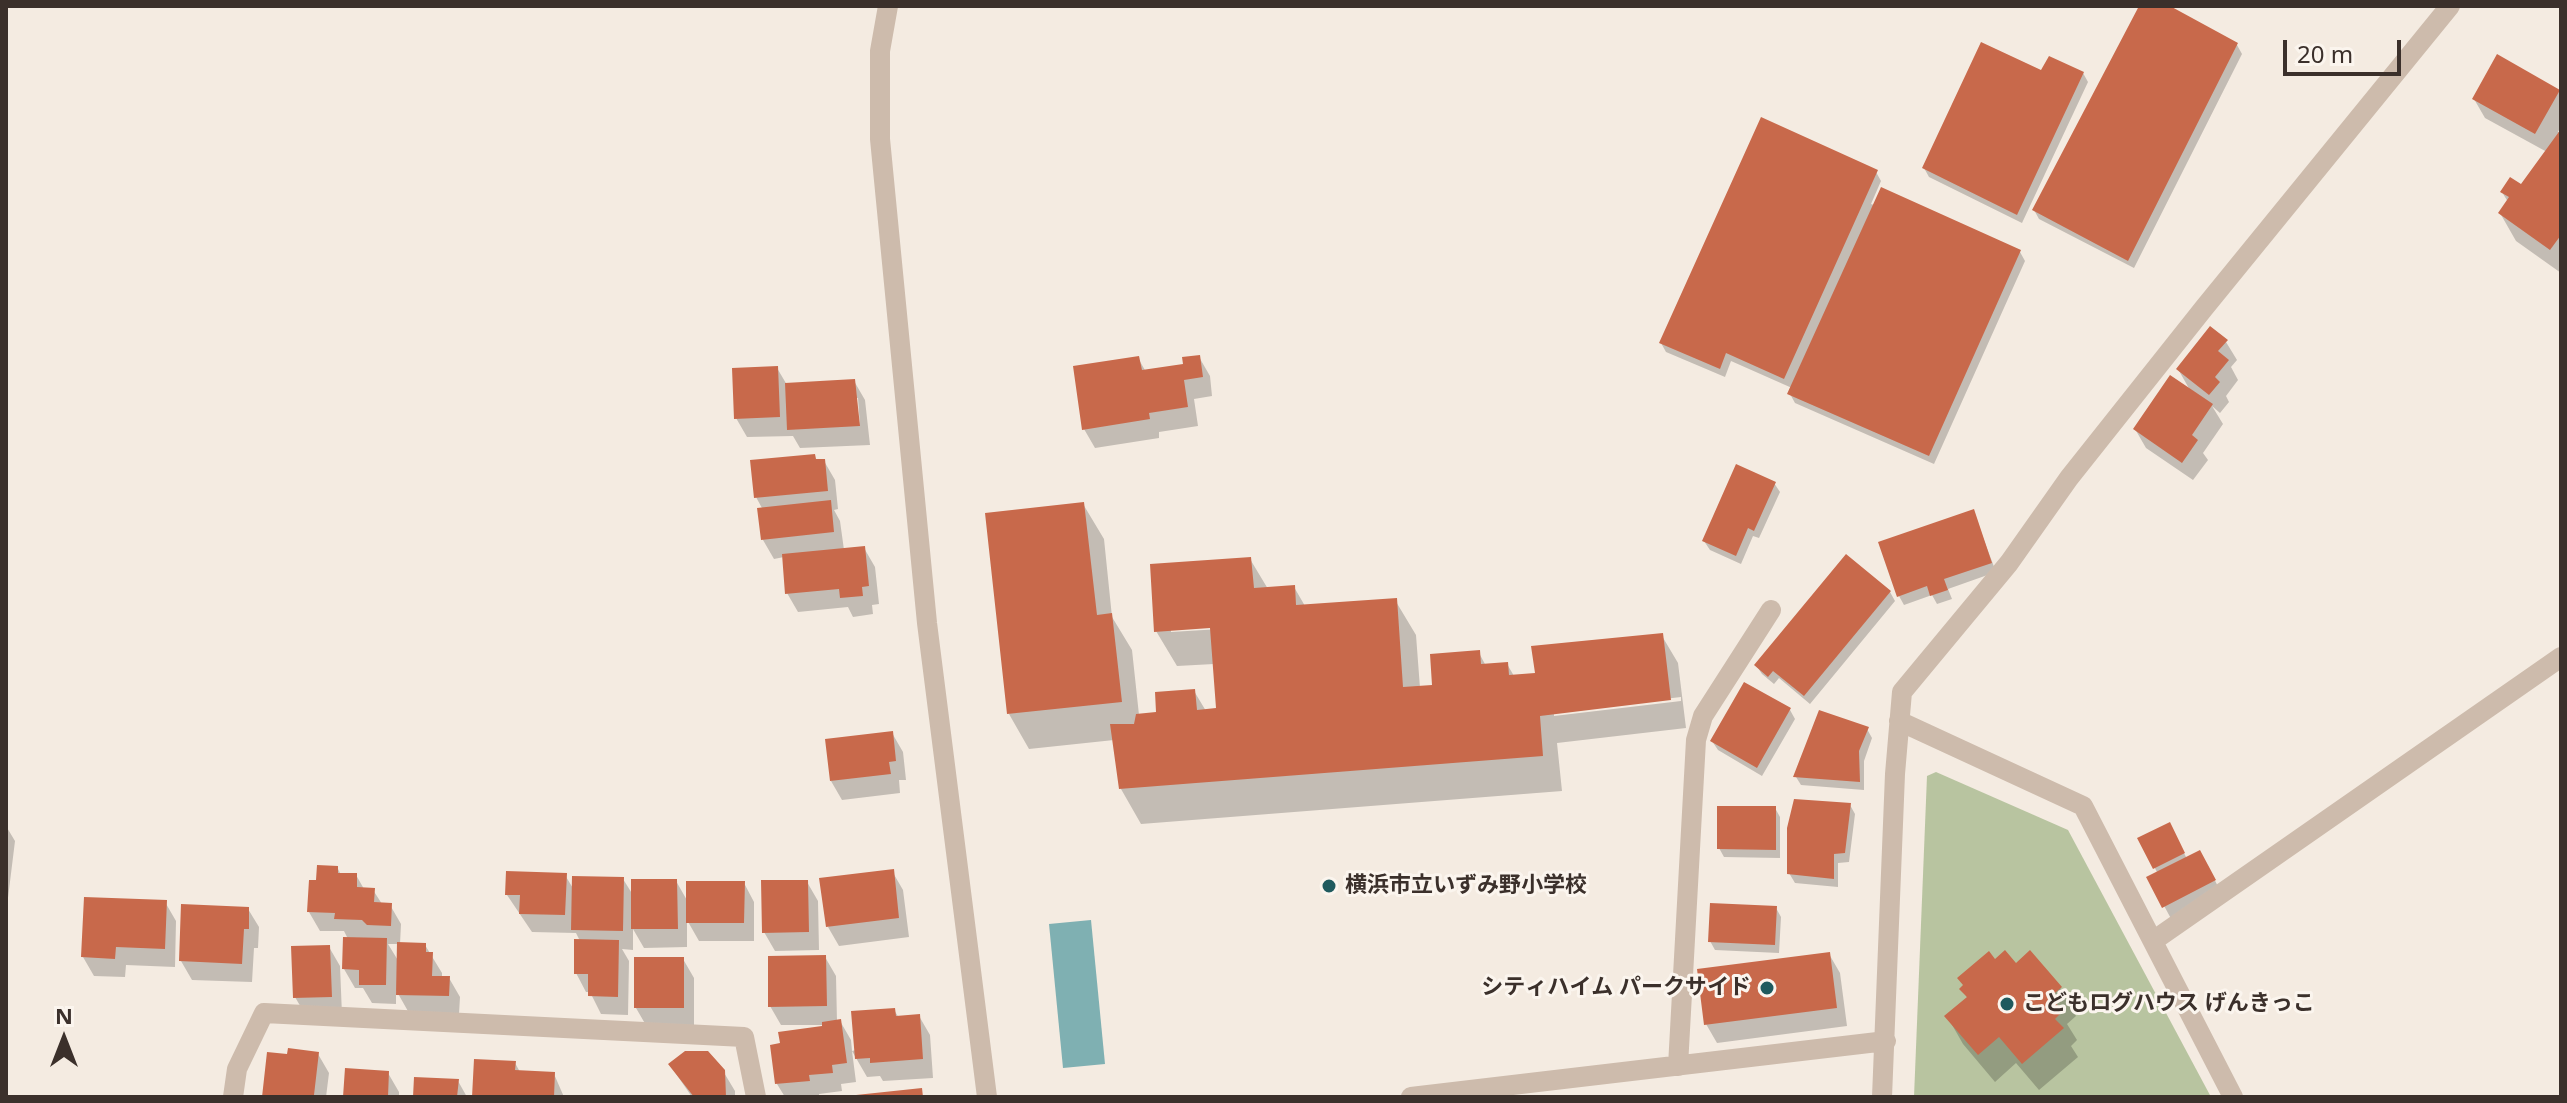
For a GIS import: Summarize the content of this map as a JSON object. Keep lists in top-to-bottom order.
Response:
{
  "places": ["横浜市立いずみ野小学校", "シティハイム パークサイド", "こどもログハウス げんきっこ"],
  "scale_bar": "20 m",
  "north": "top"
}
